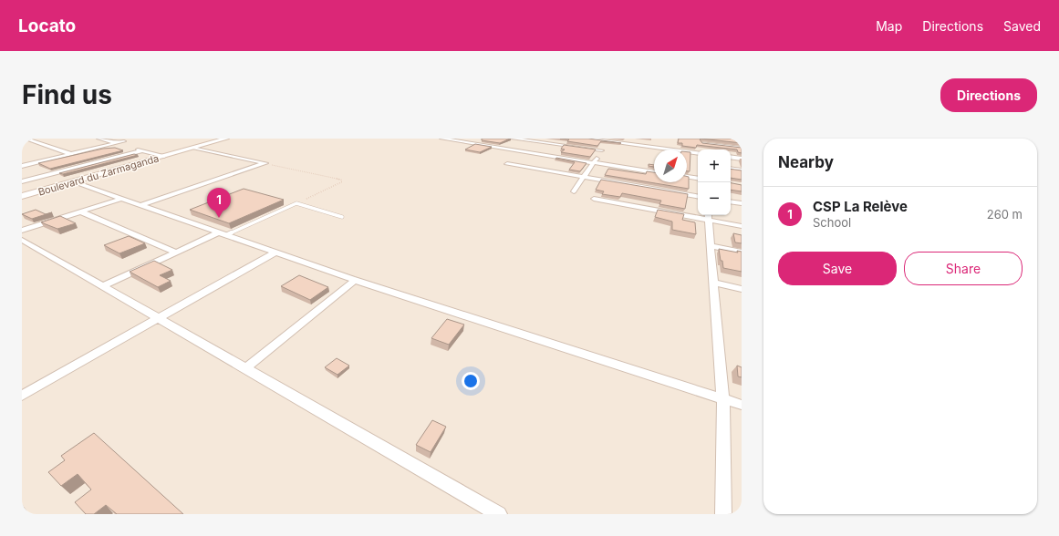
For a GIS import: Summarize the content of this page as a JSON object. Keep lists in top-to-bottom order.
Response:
{
  "streets": {
    "main road": ["Boulevard du Zarmaganda"]
  },
  "north": "top right",
  "page": {
    "header": "Locato",
    "nav": ["Map", "Directions", "Saved"],
    "buttons": [
      "Directions",
      ["Save", "Share"]
    ],
    "title": "Find us",
    "heading": "Nearby",
    "map_buttons": ["+", "−"],
    "list": [
      {
        "mark": "1",
        "name": "CSP La Relève",
        "note": "School",
        "value": "260 m"
      }
    ],
    "pins": "1"
  }
}
